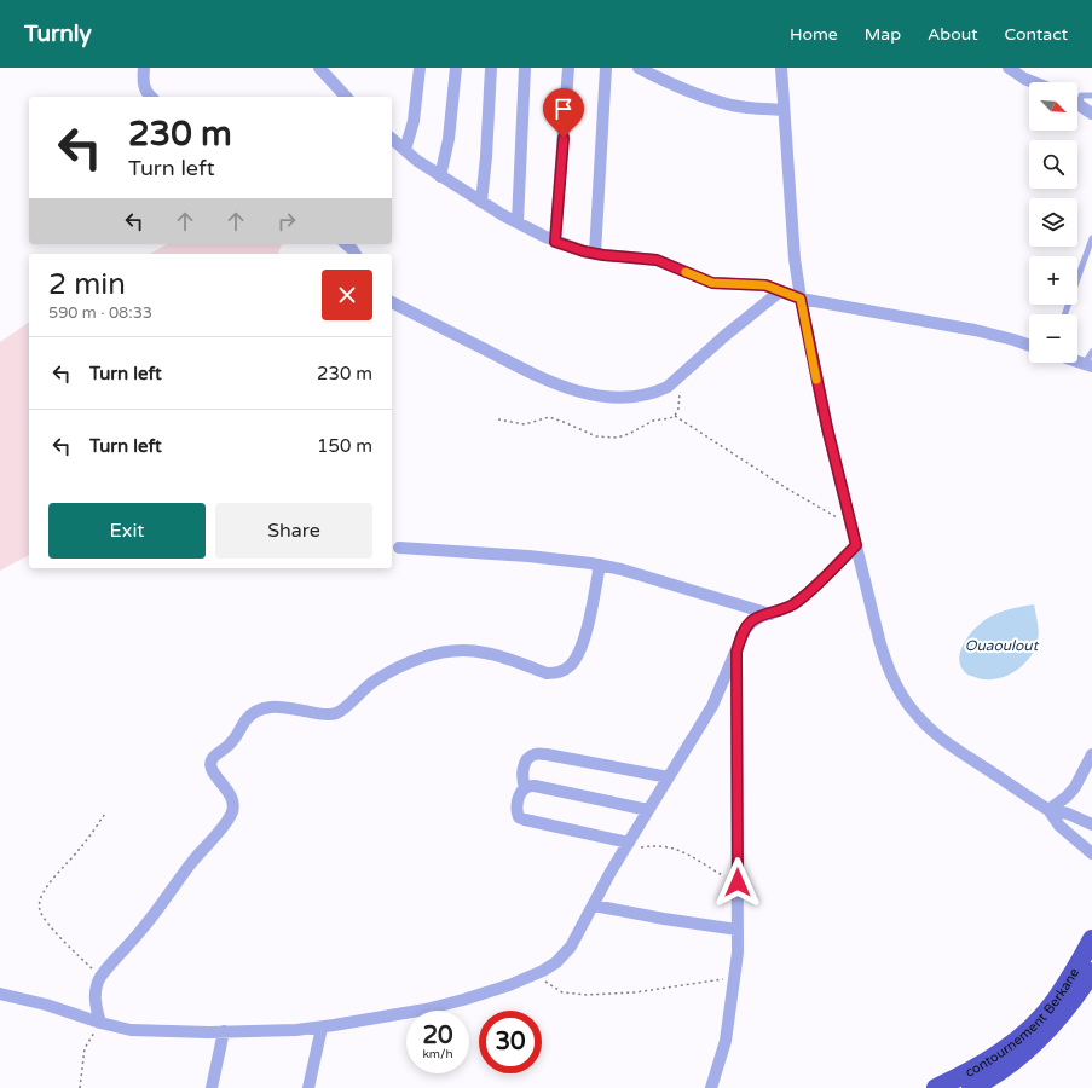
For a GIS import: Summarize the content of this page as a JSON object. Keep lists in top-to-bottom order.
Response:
{
  "streets": {
    "highway": ["contournement Berkane"]
  },
  "water": ["Ouaoulout"],
  "north": "bottom right",
  "page": {
    "header": "Turnly",
    "nav": [
      "Home",
      "Map",
      "About",
      "Contact"
    ],
    "map_buttons": ["+", "−"],
    "turn": ["230 m", "Turn left"],
    "heading": ["2 min", "590 m · 08:33"],
    "list": [
      {
        "name": "Turn left",
        "value": "230 m"
      },
      {
        "name": "Turn left",
        "value": "150 m"
      }
    ],
    "buttons": ["Exit", "Share"],
    "speed": "20 km/h",
    "limit": "30"
  }
}
